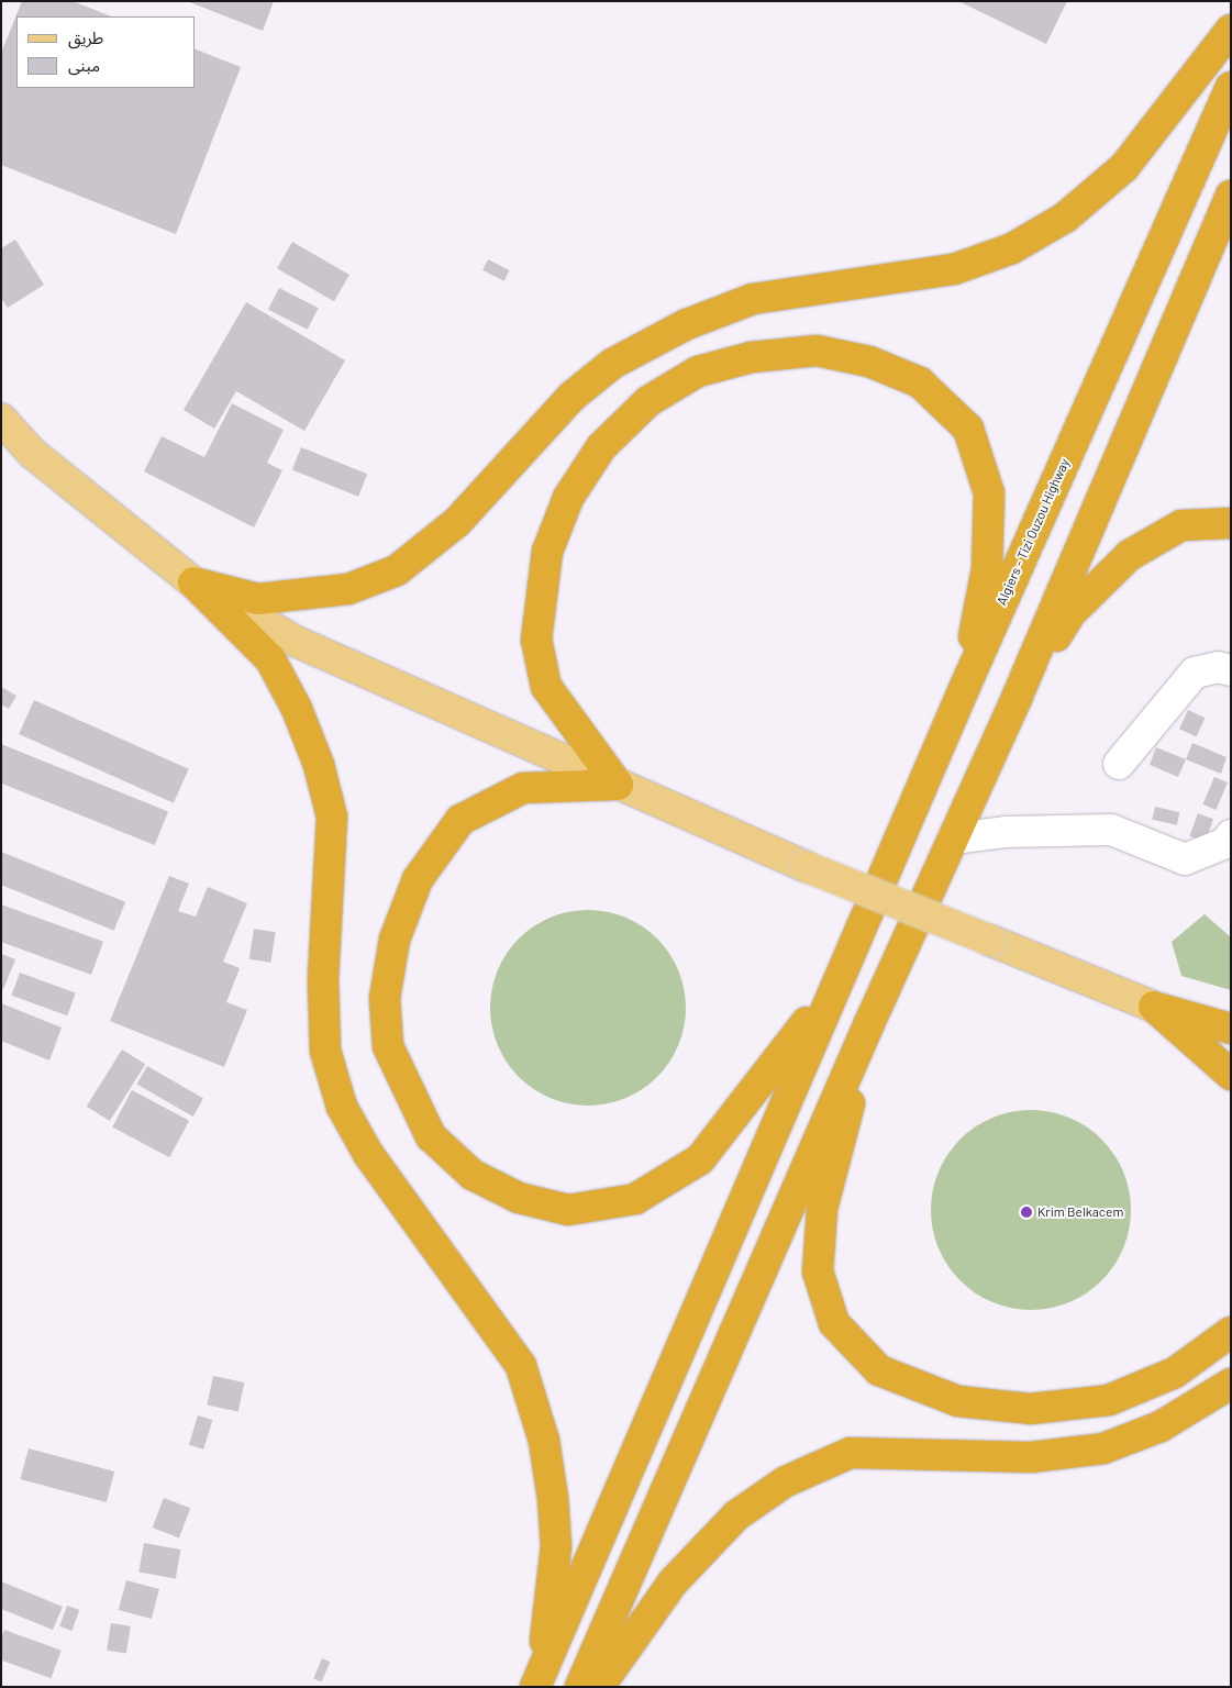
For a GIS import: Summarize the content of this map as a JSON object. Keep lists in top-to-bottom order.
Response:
{
  "streets": {
    "highway": ["Algiers - Tizi Ouzou Highway"]
  },
  "places": ["Krim Belkacem"],
  "legend": ["طريق", "مبنى"]
}
